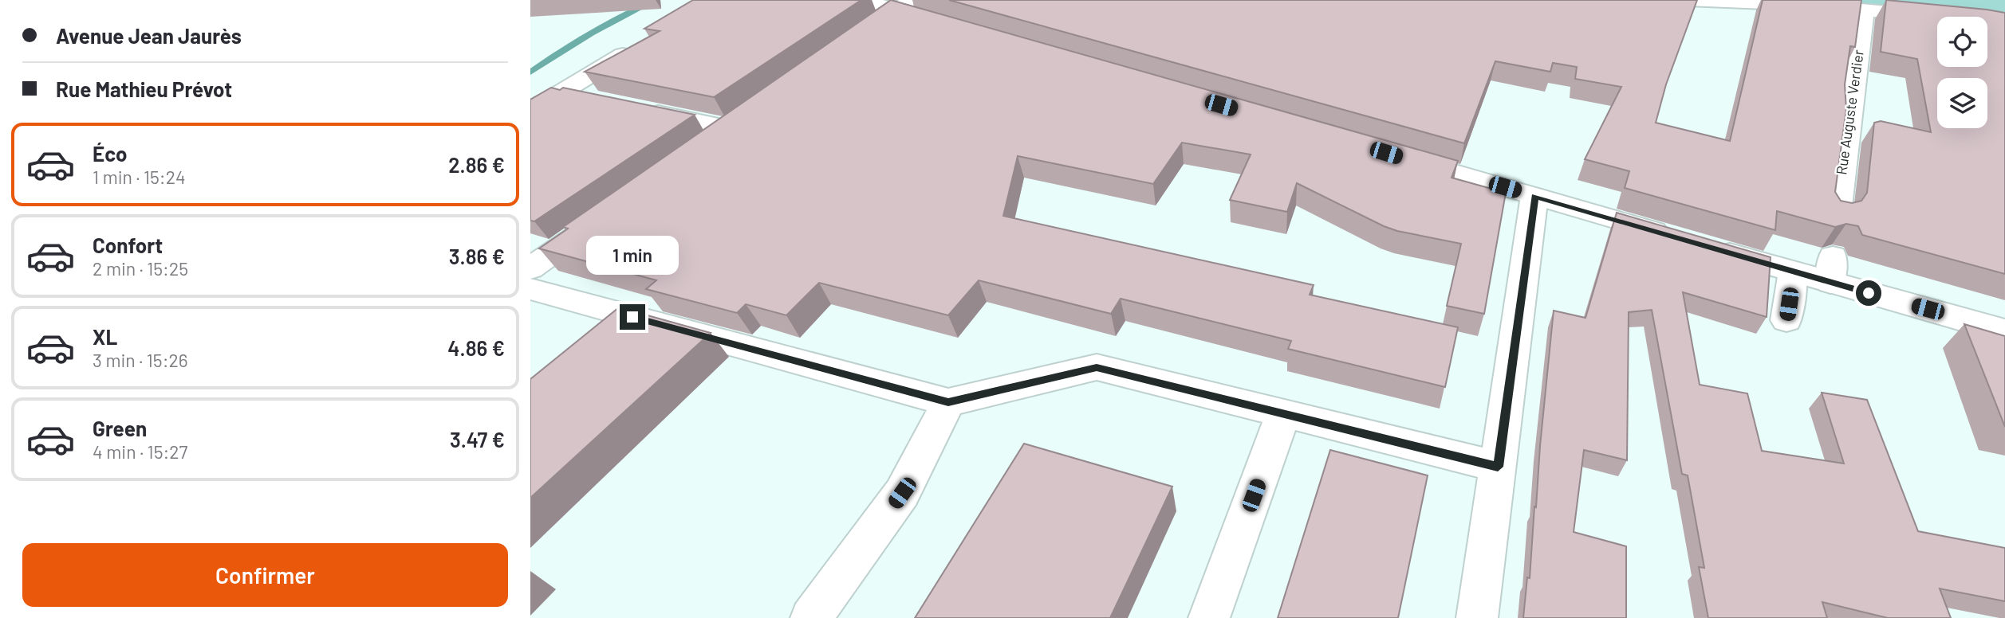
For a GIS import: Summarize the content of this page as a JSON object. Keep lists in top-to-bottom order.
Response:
{
  "streets": {
    "street": ["Rue Auguste Verdier"]
  },
  "page": {
    "banner": ["Avenue Jean Jaurès", "Rue Mathieu Prévot"],
    "list": [
      {
        "name": "Éco",
        "note": "1 min · 15:24",
        "value": "2.86 €"
      },
      {
        "name": "Confort",
        "note": "2 min · 15:25",
        "value": "3.86 €"
      },
      {
        "name": "XL",
        "note": "3 min · 15:26",
        "value": "4.86 €"
      },
      {
        "name": "Green",
        "note": "4 min · 15:27",
        "value": "3.47 €"
      }
    ],
    "bubble": "1 min",
    "buttons": "Confirmer"
  }
}
